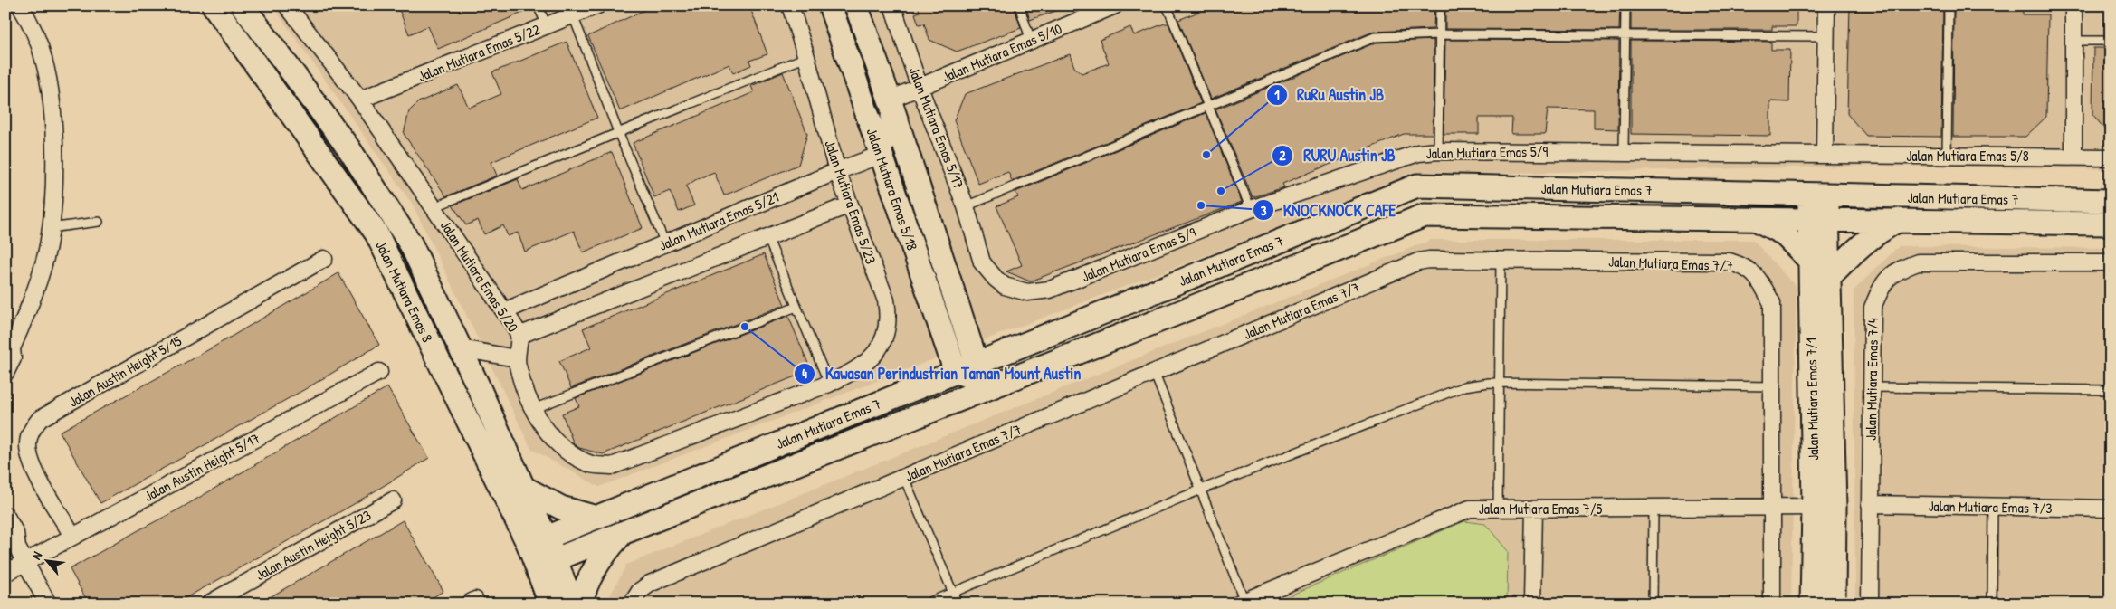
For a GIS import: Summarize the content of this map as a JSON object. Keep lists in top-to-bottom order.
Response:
{
  "streets": {
    "street": [
      "Jalan Mutiara Emas 5/22",
      "Jalan Mutiara Emas 5/10",
      "Jalan Mutiara Emas 5/17",
      "Jalan Mutiara Emas 5/9",
      "Jalan Mutiara Emas 5/8",
      "Jalan Mutiara Emas 5/18",
      "Jalan Mutiara Emas 7",
      "Jalan Mutiara Emas 5/23",
      "Jalan Mutiara Emas 5/21",
      "Jalan Mutiara Emas 7/7",
      "Jalan Mutiara Emas 5/20",
      "Jalan Mutiara Emas 8",
      "Jalan Austin Height 5/15",
      "Jalan Mutiara Emas 7/4",
      "Jalan Mutiara Emas 7/1",
      "Jalan Austin Height 5/17",
      "Jalan Mutiara Emas 7/3",
      "Jalan Mutiara Emas 7/5",
      "Jalan Austin Height 5/23"
    ]
  },
  "crossings": [
    ["Jalan Mutiara Emas 5/22", "Jalan Mutiara Emas 5/20"],
    ["Jalan Mutiara Emas 5/10", "Jalan Mutiara Emas 5/17"],
    ["Jalan Mutiara Emas 5/10", "Jalan Mutiara Emas 5/18"],
    ["Jalan Mutiara Emas 5/17", "Jalan Mutiara Emas 5/9"],
    ["Jalan Mutiara Emas 5/9", "Jalan Mutiara Emas 5/8"],
    ["Jalan Mutiara Emas 5/18", "Jalan Mutiara Emas 7"],
    ["Jalan Mutiara Emas 5/18", "Jalan Mutiara Emas 5/21"],
    ["Jalan Mutiara Emas 7", "Jalan Mutiara Emas 8"],
    ["Jalan Mutiara Emas 7", "Jalan Mutiara Emas 7/1"],
    ["Jalan Mutiara Emas 5/23", "Jalan Mutiara Emas 5/21"],
    ["Jalan Mutiara Emas 5/23", "Jalan Mutiara Emas 5/20"],
    ["Jalan Mutiara Emas 5/21", "Jalan Mutiara Emas 5/20"],
    ["Jalan Mutiara Emas 7/7", "Jalan Mutiara Emas 7/5"],
    ["Jalan Austin Height 5/15", "Jalan Austin Height 5/17"],
    ["Jalan Mutiara Emas 7/4", "Jalan Mutiara Emas 7/3"],
    ["Jalan Mutiara Emas 7/1", "Jalan Mutiara Emas 7/5"]
  ],
  "places": [
    "RuRu Austin JB",
    "RURU Austin JB",
    "KNOCKNOCK CAFE",
    "Kawasan Perindustrian Taman Mount Austin"
  ],
  "north": "top left"
}
